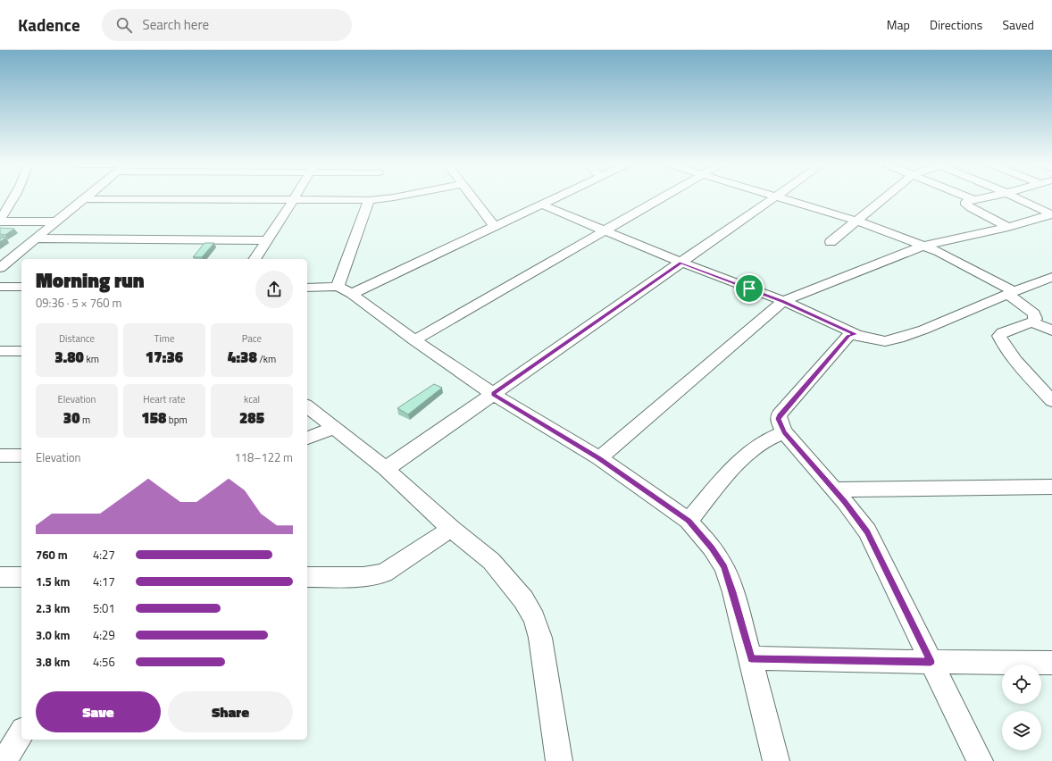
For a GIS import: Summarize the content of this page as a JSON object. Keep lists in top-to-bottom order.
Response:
{
  "page": {
    "header": "Kadence",
    "search": "Search here",
    "nav": ["Map", "Directions", "Saved"],
    "heading": ["Morning run", "09:36 · 5 × 760 m"],
    "stats": [
      ["Distance", "3.80 km"],
      ["Time", "17:36"],
      ["Pace", "4:38 /km"],
      ["Elevation", "30 m"],
      ["Heart rate", "158 bpm"],
      ["kcal", "285"]
    ],
    "chart": ["Elevation", "118–122 m"],
    "list": [
      {
        "name": "760 m",
        "note": "4:27"
      },
      {
        "name": "1.5 km",
        "note": "4:17"
      },
      {
        "name": "2.3 km",
        "note": "5:01"
      },
      {
        "name": "3.0 km",
        "note": "4:29"
      },
      {
        "name": "3.8 km",
        "note": "4:56"
      }
    ],
    "buttons": ["Save", "Share"]
  }
}
